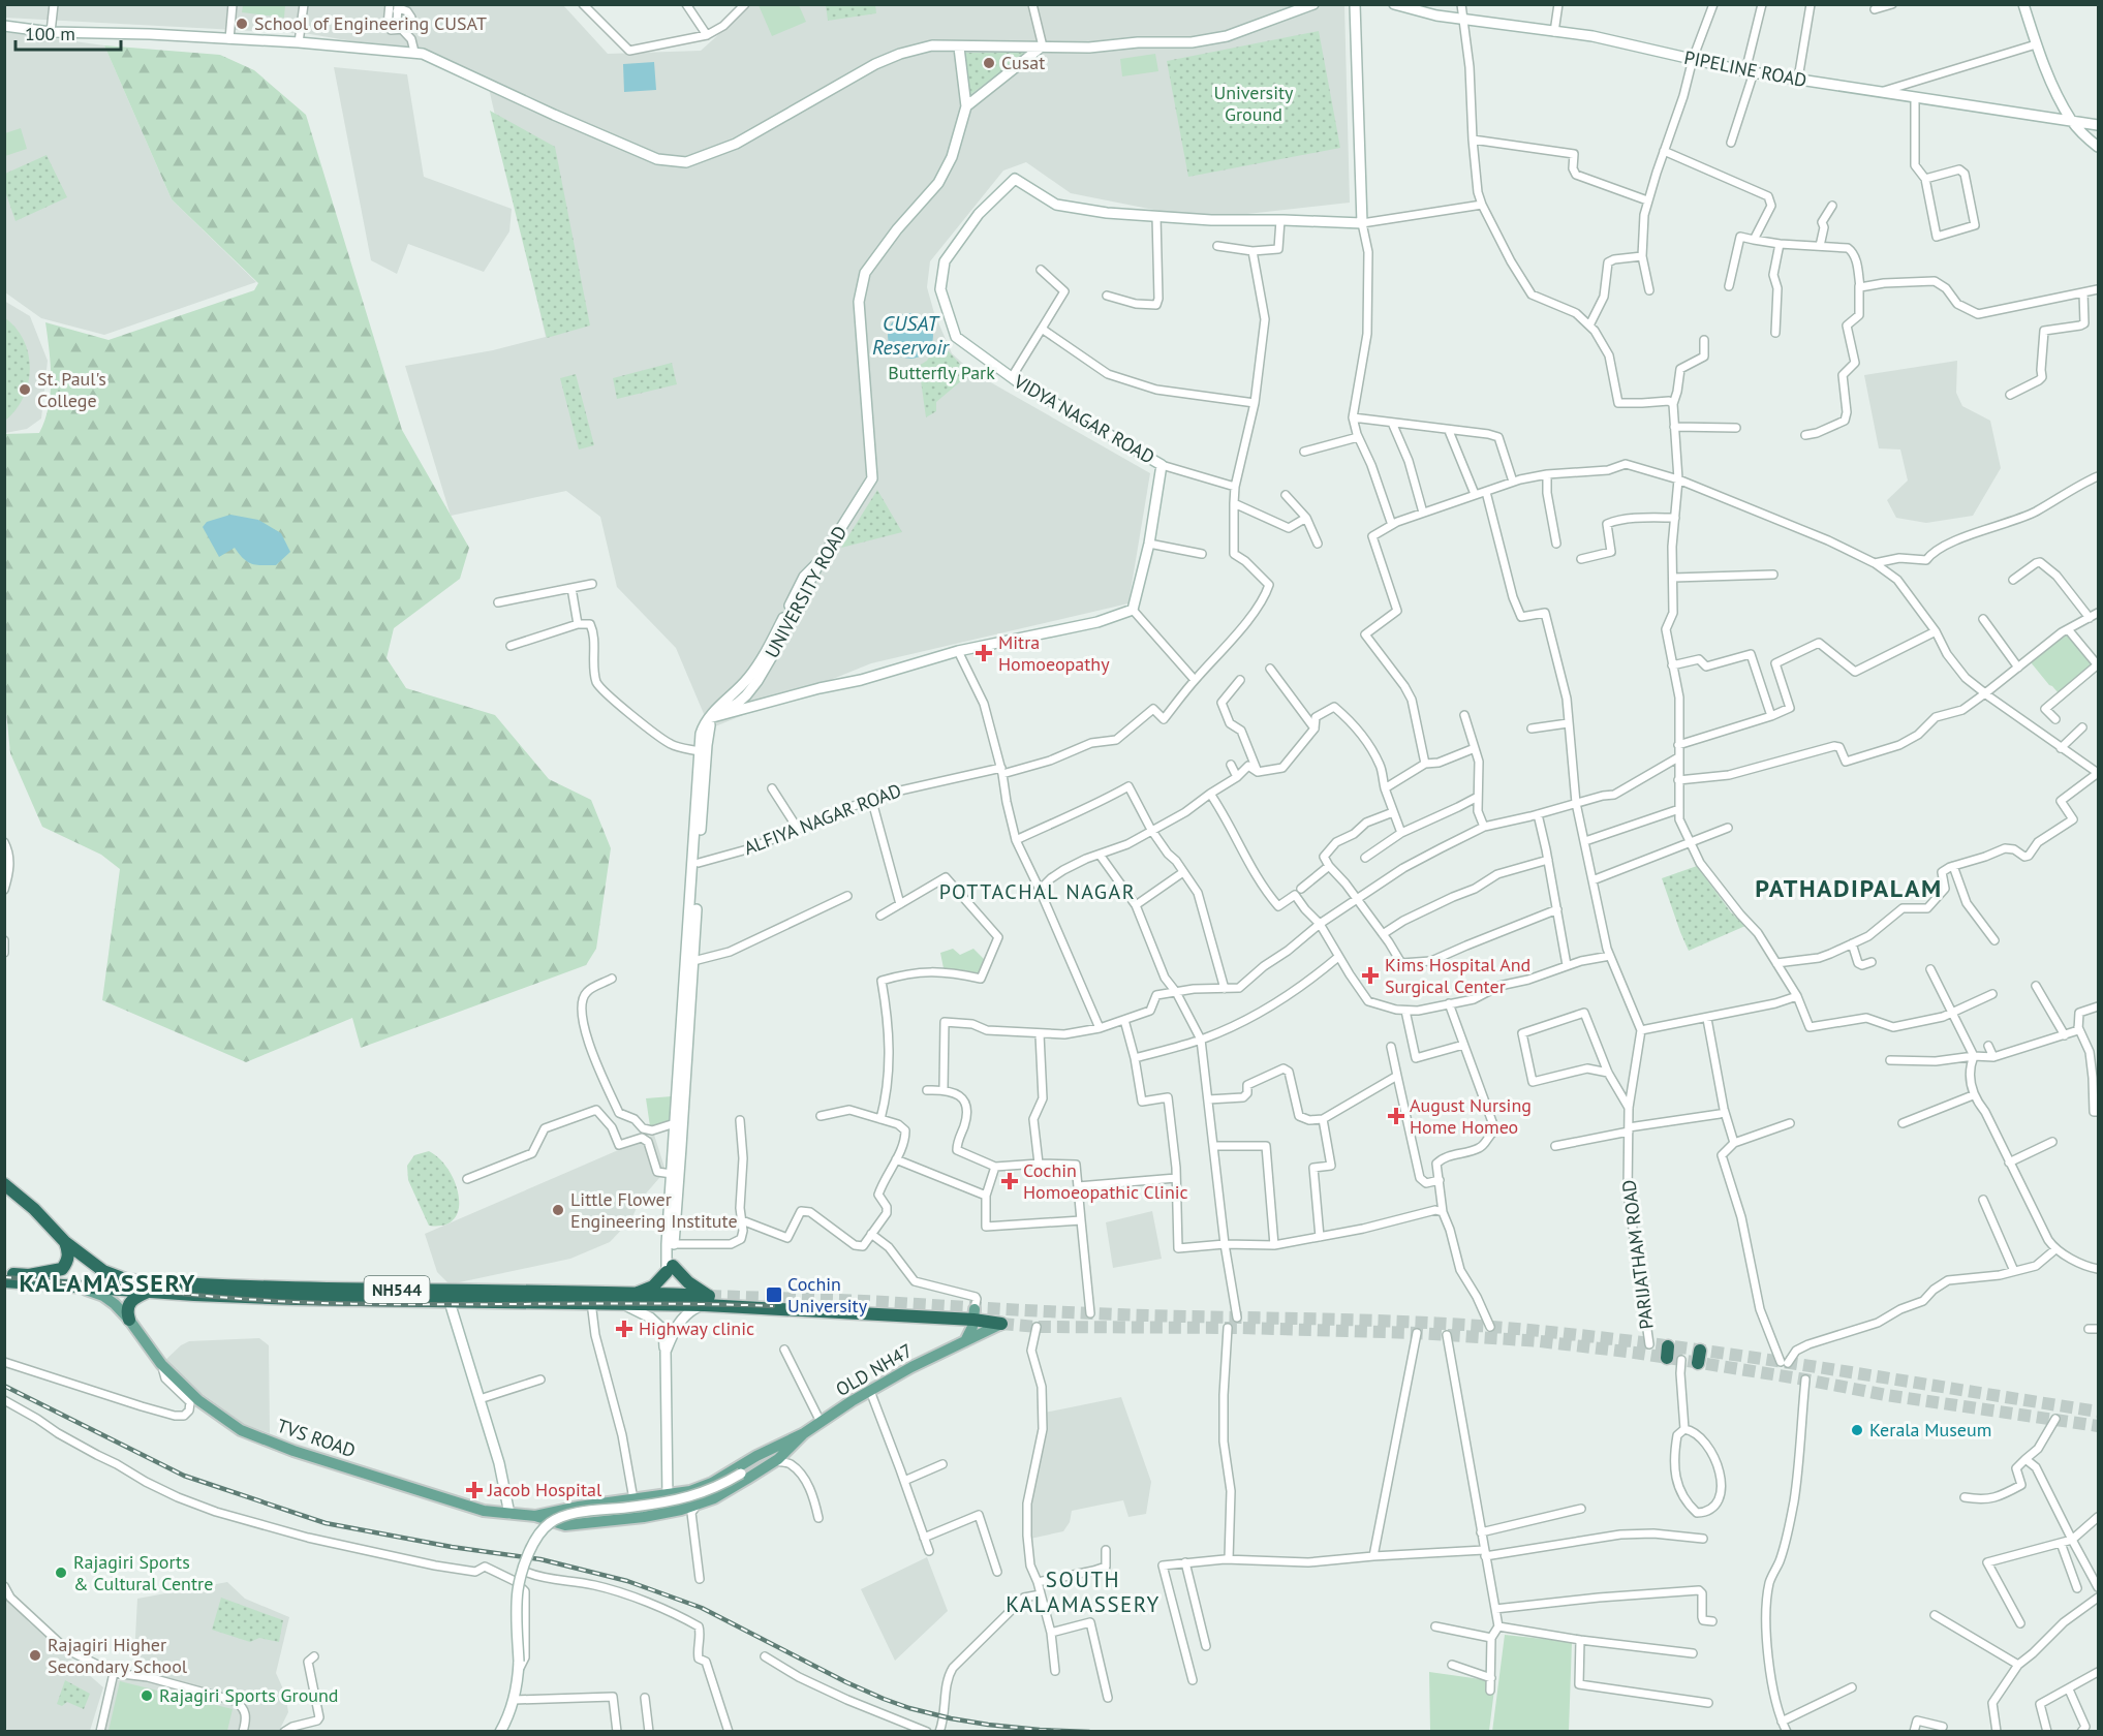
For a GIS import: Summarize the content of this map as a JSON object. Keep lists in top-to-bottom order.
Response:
{
  "streets": {
    "highway": ["NH544"],
    "main road": [
      "PIPELINE ROAD",
      "VIDYA NAGAR ROAD",
      "UNIVERSITY ROAD",
      "OLD NH47",
      "TVS ROAD"
    ],
    "street": ["ALFIYA NAGAR ROAD", "PARIJATHAM ROAD"]
  },
  "crossings": [
    ["OLD NH47", "TVS ROAD"]
  ],
  "districts": [
    "PATHADIPALAM",
    "POTTACHAL NAGAR",
    "KALAMASSERY",
    "SOUTH KALAMASSERY"
  ],
  "water": ["CUSAT Reservoir"],
  "parks": ["University Ground", "Butterfly Park"],
  "places": {
    "other": [
      "School of Engineering CUSAT",
      "Cusat",
      "St. Paul's College",
      "Little Flower Engineering Institute",
      "Kerala Museum",
      "Rajagiri Sports & Cultural Centre",
      "Rajagiri Higher Secondary School",
      "Rajagiri Sports Ground"
    ],
    "health": [
      "Mitra Homoeopathy",
      "Kims Hospital And Surgical Center",
      "August Nursing Home Homeo",
      "Cochin Homoeopathic Clinic",
      "Highway clinic",
      "Jacob Hospital"
    ],
    "transit": ["Cochin University"]
  },
  "scale_bar": "100 m"
}
